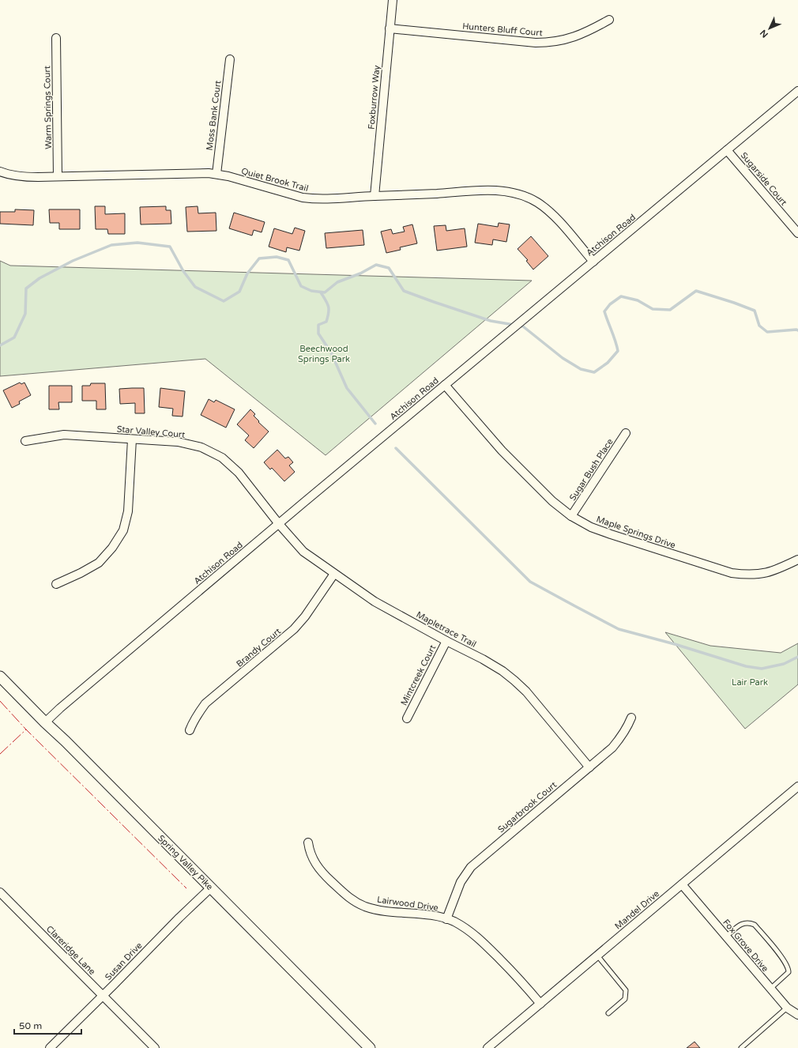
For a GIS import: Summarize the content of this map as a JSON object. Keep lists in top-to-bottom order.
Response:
{
  "streets": {
    "street": [
      "Hunters Bluff Court",
      "Foxburrow Way",
      "Warm Springs Court",
      "Moss Bank Court",
      "Sugarside Court",
      "Quiet Brook Trail",
      "Atchison Road",
      "Star Valley Court",
      "Sugar Bush Place",
      "Maple Springs Drive",
      "Mapletrace Trail",
      "Brandy Court",
      "Mintcreek Court",
      "Sugarbrook Court",
      "Spring Valley Pike",
      "Lairwood Drive",
      "Mandel Drive",
      "Fox Grove Drive",
      "Clareridge Lane",
      "Susan Drive"
    ]
  },
  "crossings": [
    ["Hunters Bluff Court", "Foxburrow Way"],
    ["Foxburrow Way", "Quiet Brook Trail"],
    ["Warm Springs Court", "Quiet Brook Trail"],
    ["Moss Bank Court", "Quiet Brook Trail"],
    ["Sugarside Court", "Atchison Road"],
    ["Quiet Brook Trail", "Atchison Road"],
    ["Atchison Road", "Star Valley Court"],
    ["Atchison Road", "Maple Springs Drive"],
    ["Atchison Road", "Mapletrace Trail"],
    ["Atchison Road", "Spring Valley Pike"],
    ["Star Valley Court", "Mapletrace Trail"],
    ["Sugar Bush Place", "Maple Springs Drive"],
    ["Mapletrace Trail", "Brandy Court"],
    ["Mapletrace Trail", "Mintcreek Court"],
    ["Mapletrace Trail", "Sugarbrook Court"],
    ["Sugarbrook Court", "Lairwood Drive"],
    ["Spring Valley Pike", "Susan Drive"],
    ["Lairwood Drive", "Mandel Drive"],
    ["Mandel Drive", "Fox Grove Drive"],
    ["Clareridge Lane", "Susan Drive"]
  ],
  "parks": ["Beechwood Springs Park", "Lair Park"],
  "scale_bar": "50 m",
  "north": "bottom left"
}
